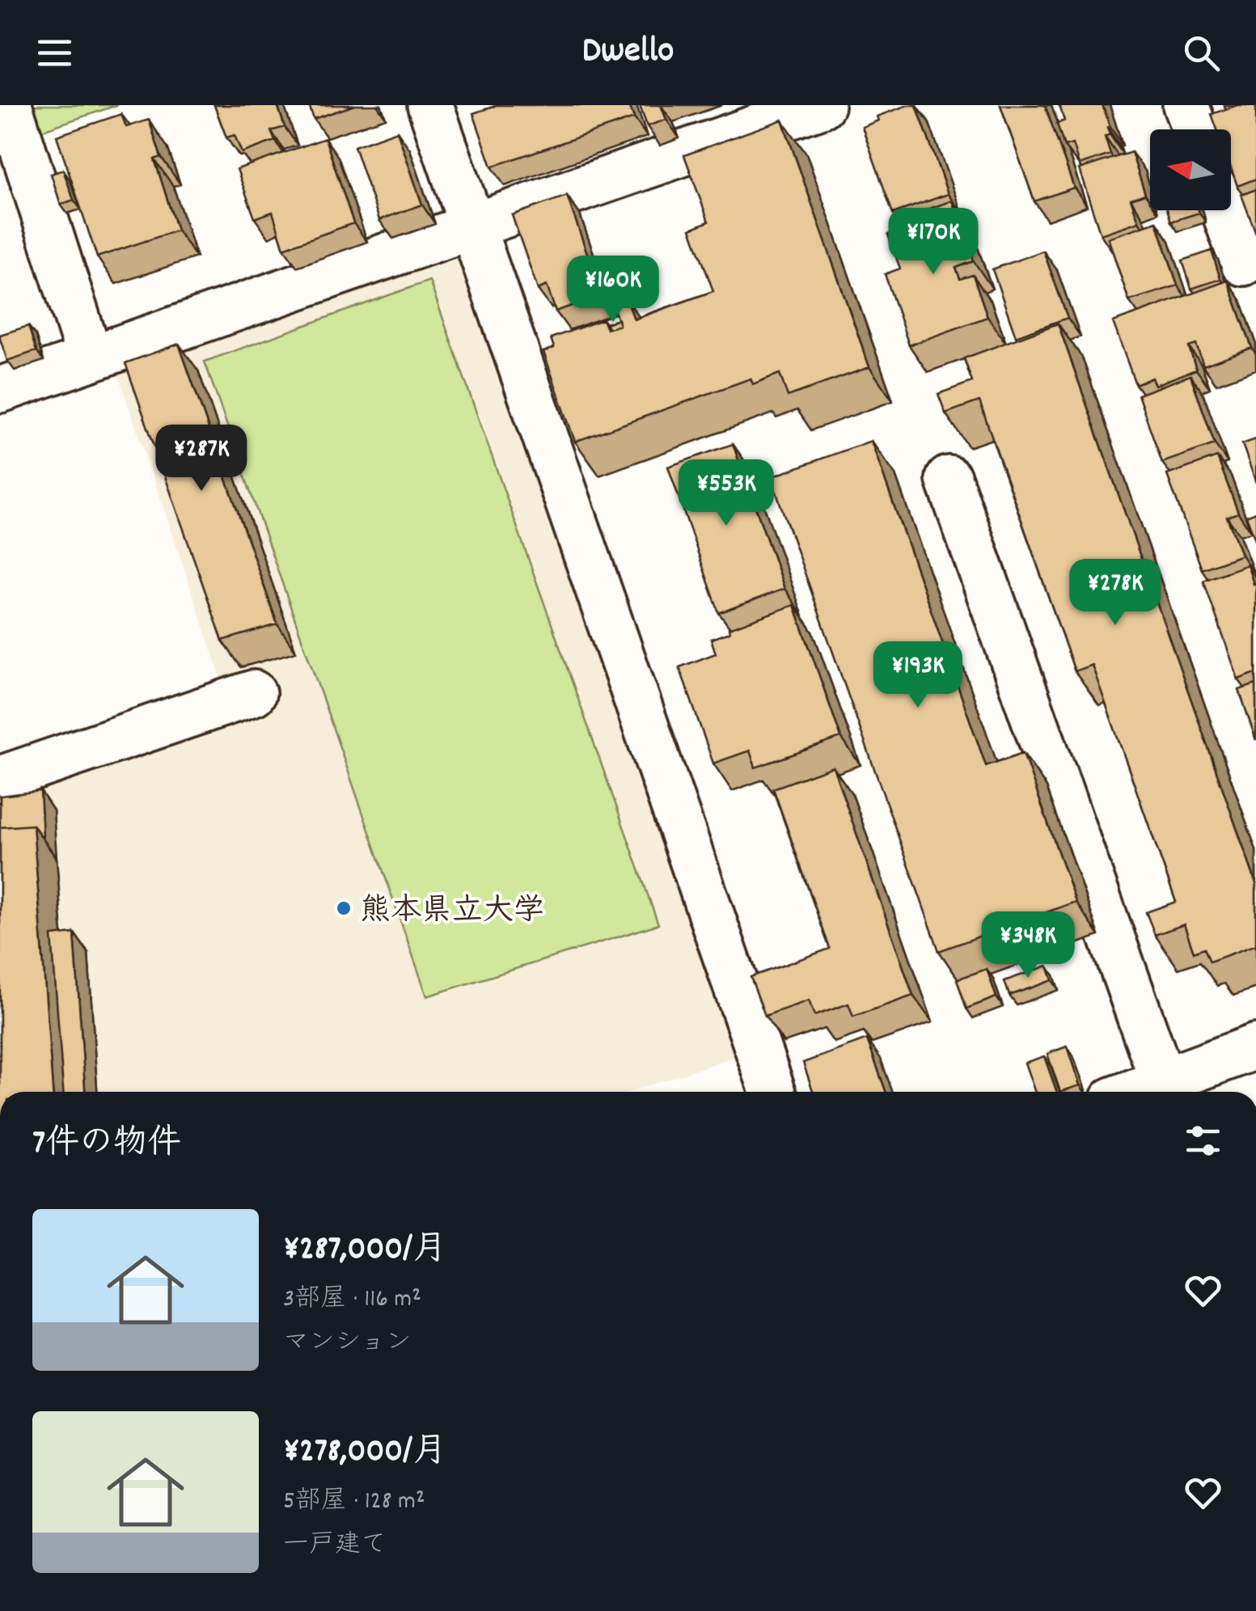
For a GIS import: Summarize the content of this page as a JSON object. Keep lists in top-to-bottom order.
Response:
{
  "places": ["熊本県立大学"],
  "north": "left",
  "page": {
    "header": "Dwello",
    "price": [
      "¥170K",
      "¥160K",
      "¥287K",
      "¥553K",
      "¥278K",
      "¥193K",
      "¥348K"
    ],
    "heading": "7件の物件",
    "list": [
      {
        "name": "¥287,000/月",
        "note": "3部屋 · 116 m² · マンション"
      },
      {
        "name": "¥278,000/月",
        "note": "5部屋 · 128 m² · 一戸建て"
      }
    ]
  }
}
